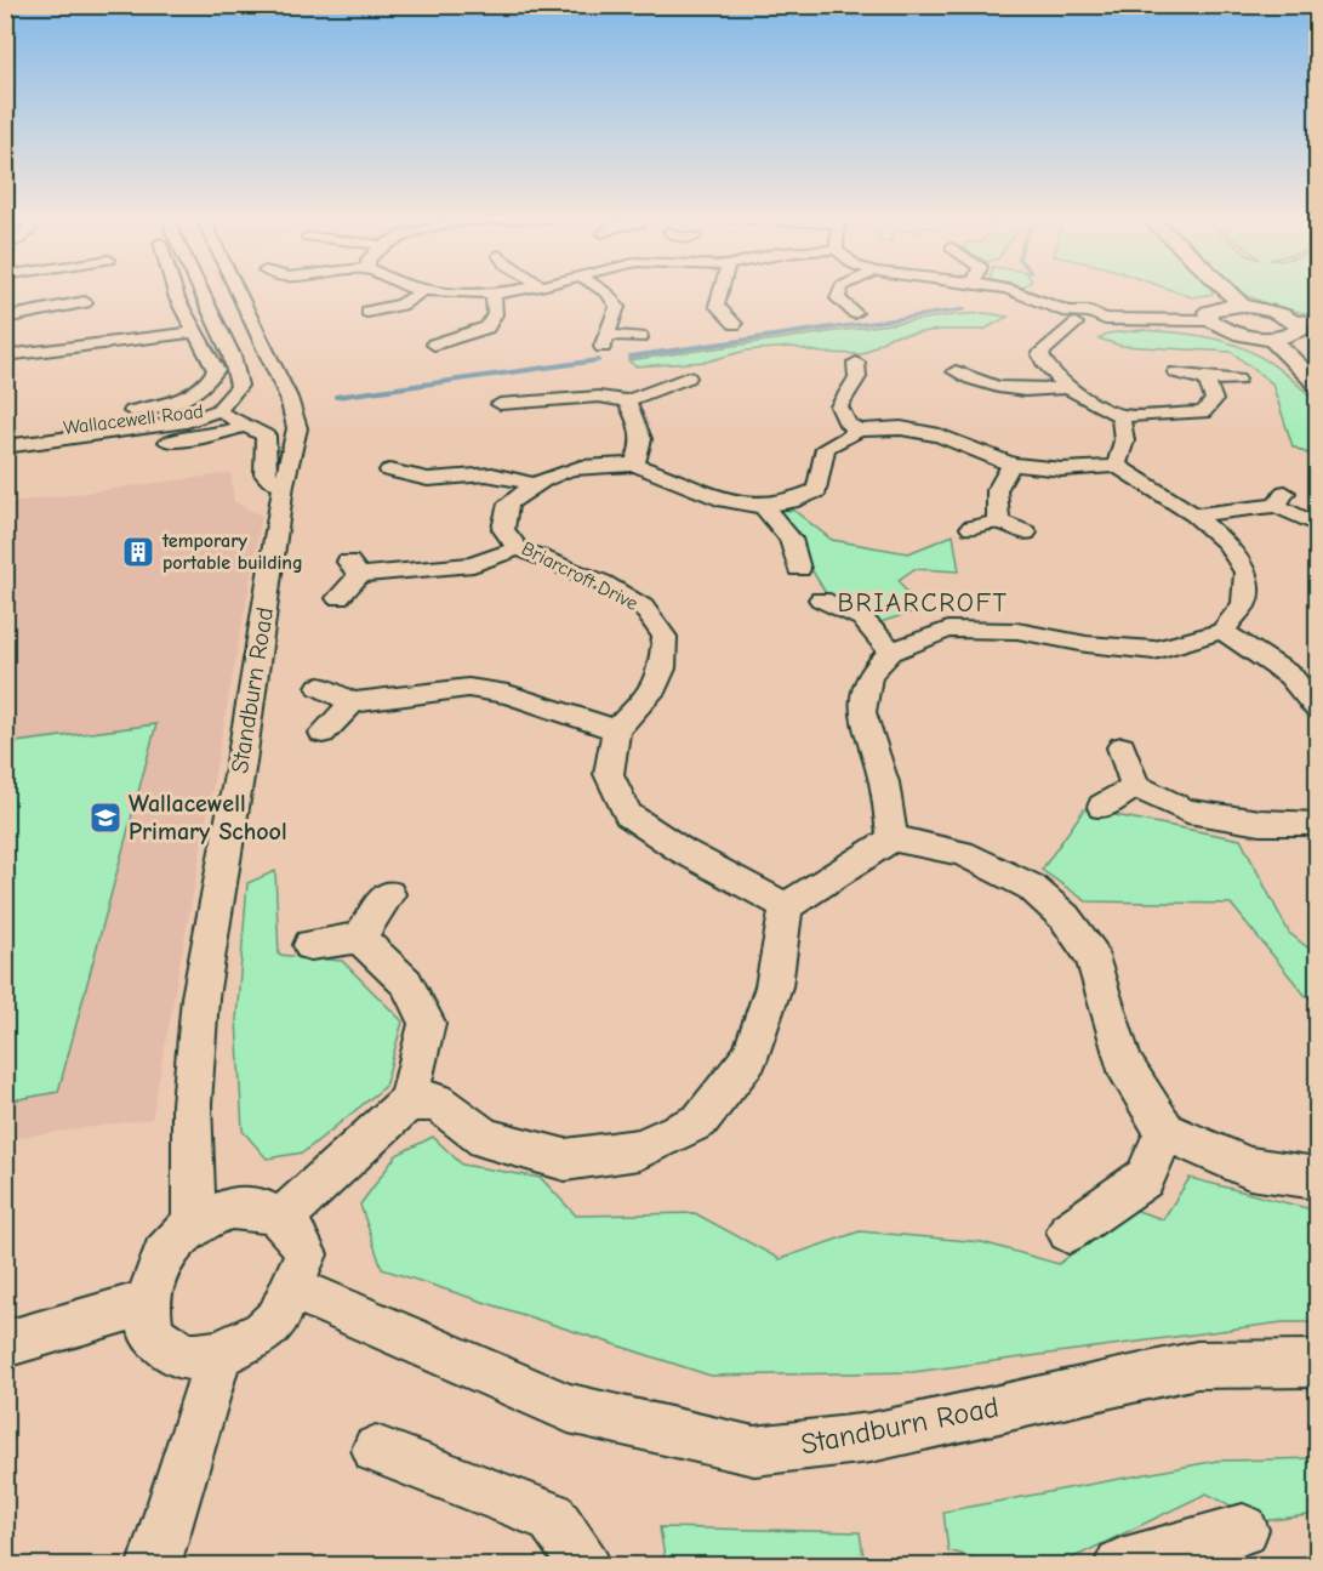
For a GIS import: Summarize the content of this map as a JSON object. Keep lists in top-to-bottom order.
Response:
{
  "streets": {
    "street": ["Wallacewell Road", "Briarcroft Drive", "Standburn Road"]
  },
  "districts": ["BRIARCROFT"],
  "places": {
    "building": ["temporary portable building"],
    "school or university": ["Wallacewell Primary School"]
  }
}
